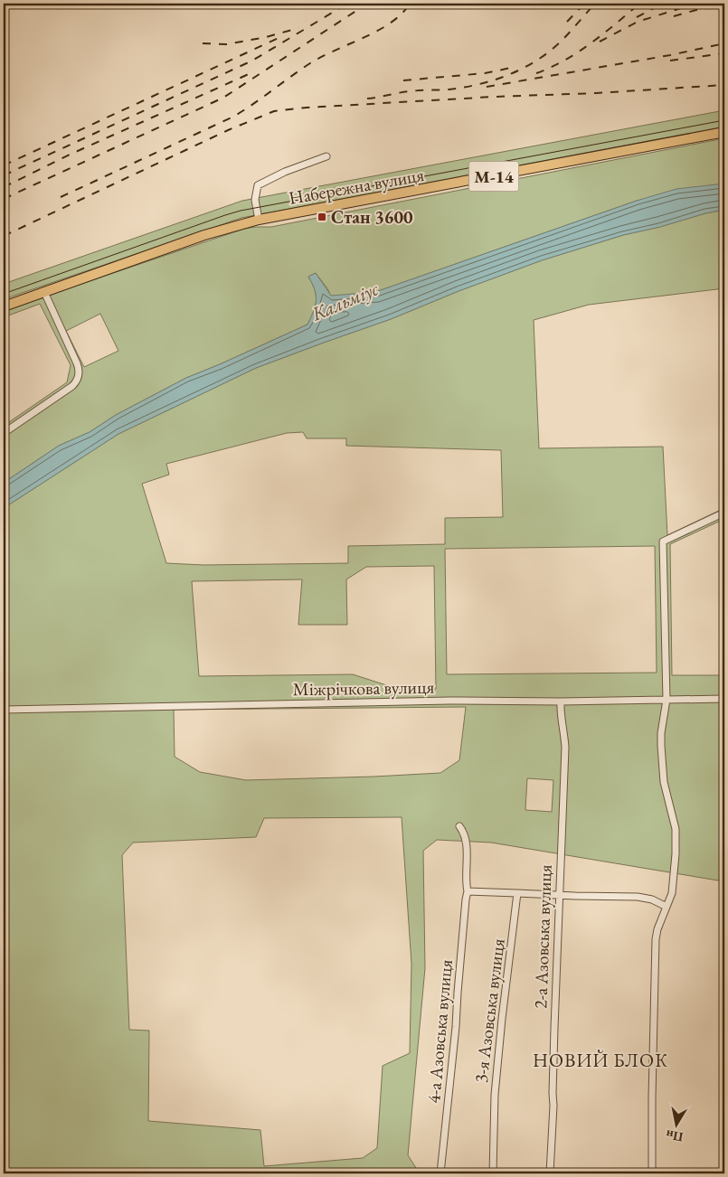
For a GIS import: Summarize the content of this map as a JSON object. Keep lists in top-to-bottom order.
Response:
{
  "streets": {
    "highway": ["М-14", "Набережна вулиця"],
    "street": [
      "Міжрічкова вулиця",
      "2-а Азовська вулиця",
      "3-я Азовська вулиця",
      "4-а Азовська вулиця"
    ]
  },
  "crossings": [
    ["Міжрічкова вулиця", "2-а Азовська вулиця"]
  ],
  "districts": ["НОВИЙ БЛОК"],
  "water": ["Кальміус"],
  "places": {
    "transit": ["Стан 3600"]
  },
  "north": "bottom"
}
